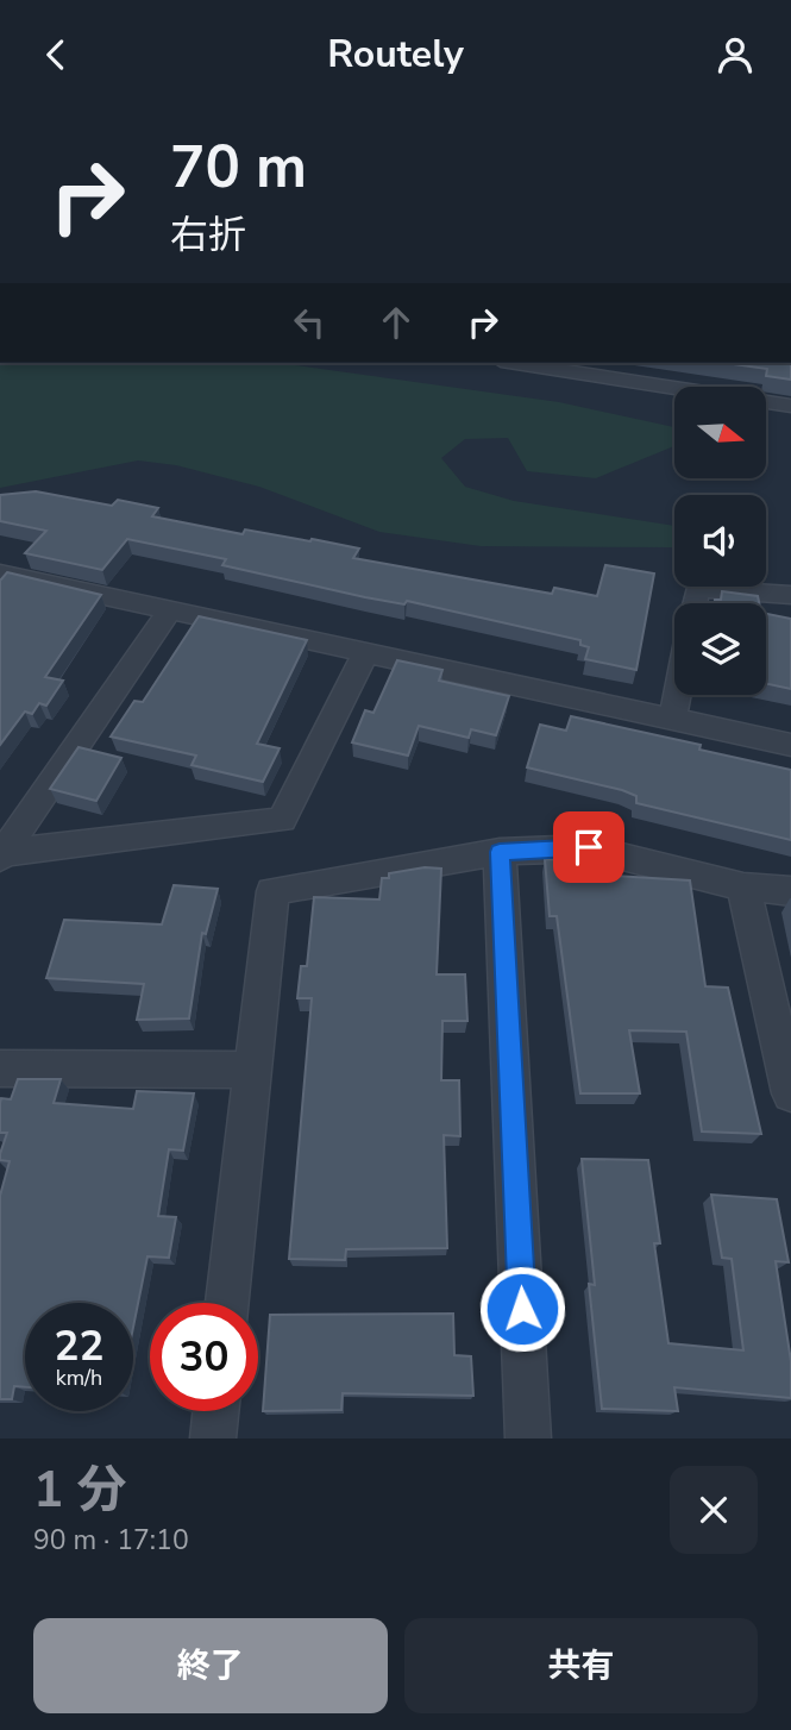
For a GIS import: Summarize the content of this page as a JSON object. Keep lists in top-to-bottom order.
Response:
{
  "north": "right",
  "page": {
    "header": "Routely",
    "turn": ["70 m", "右折"],
    "speed": "22 km/h",
    "limit": "30",
    "heading": ["1 分", "90 m · 17:10"],
    "buttons": ["終了", "共有"]
  }
}
